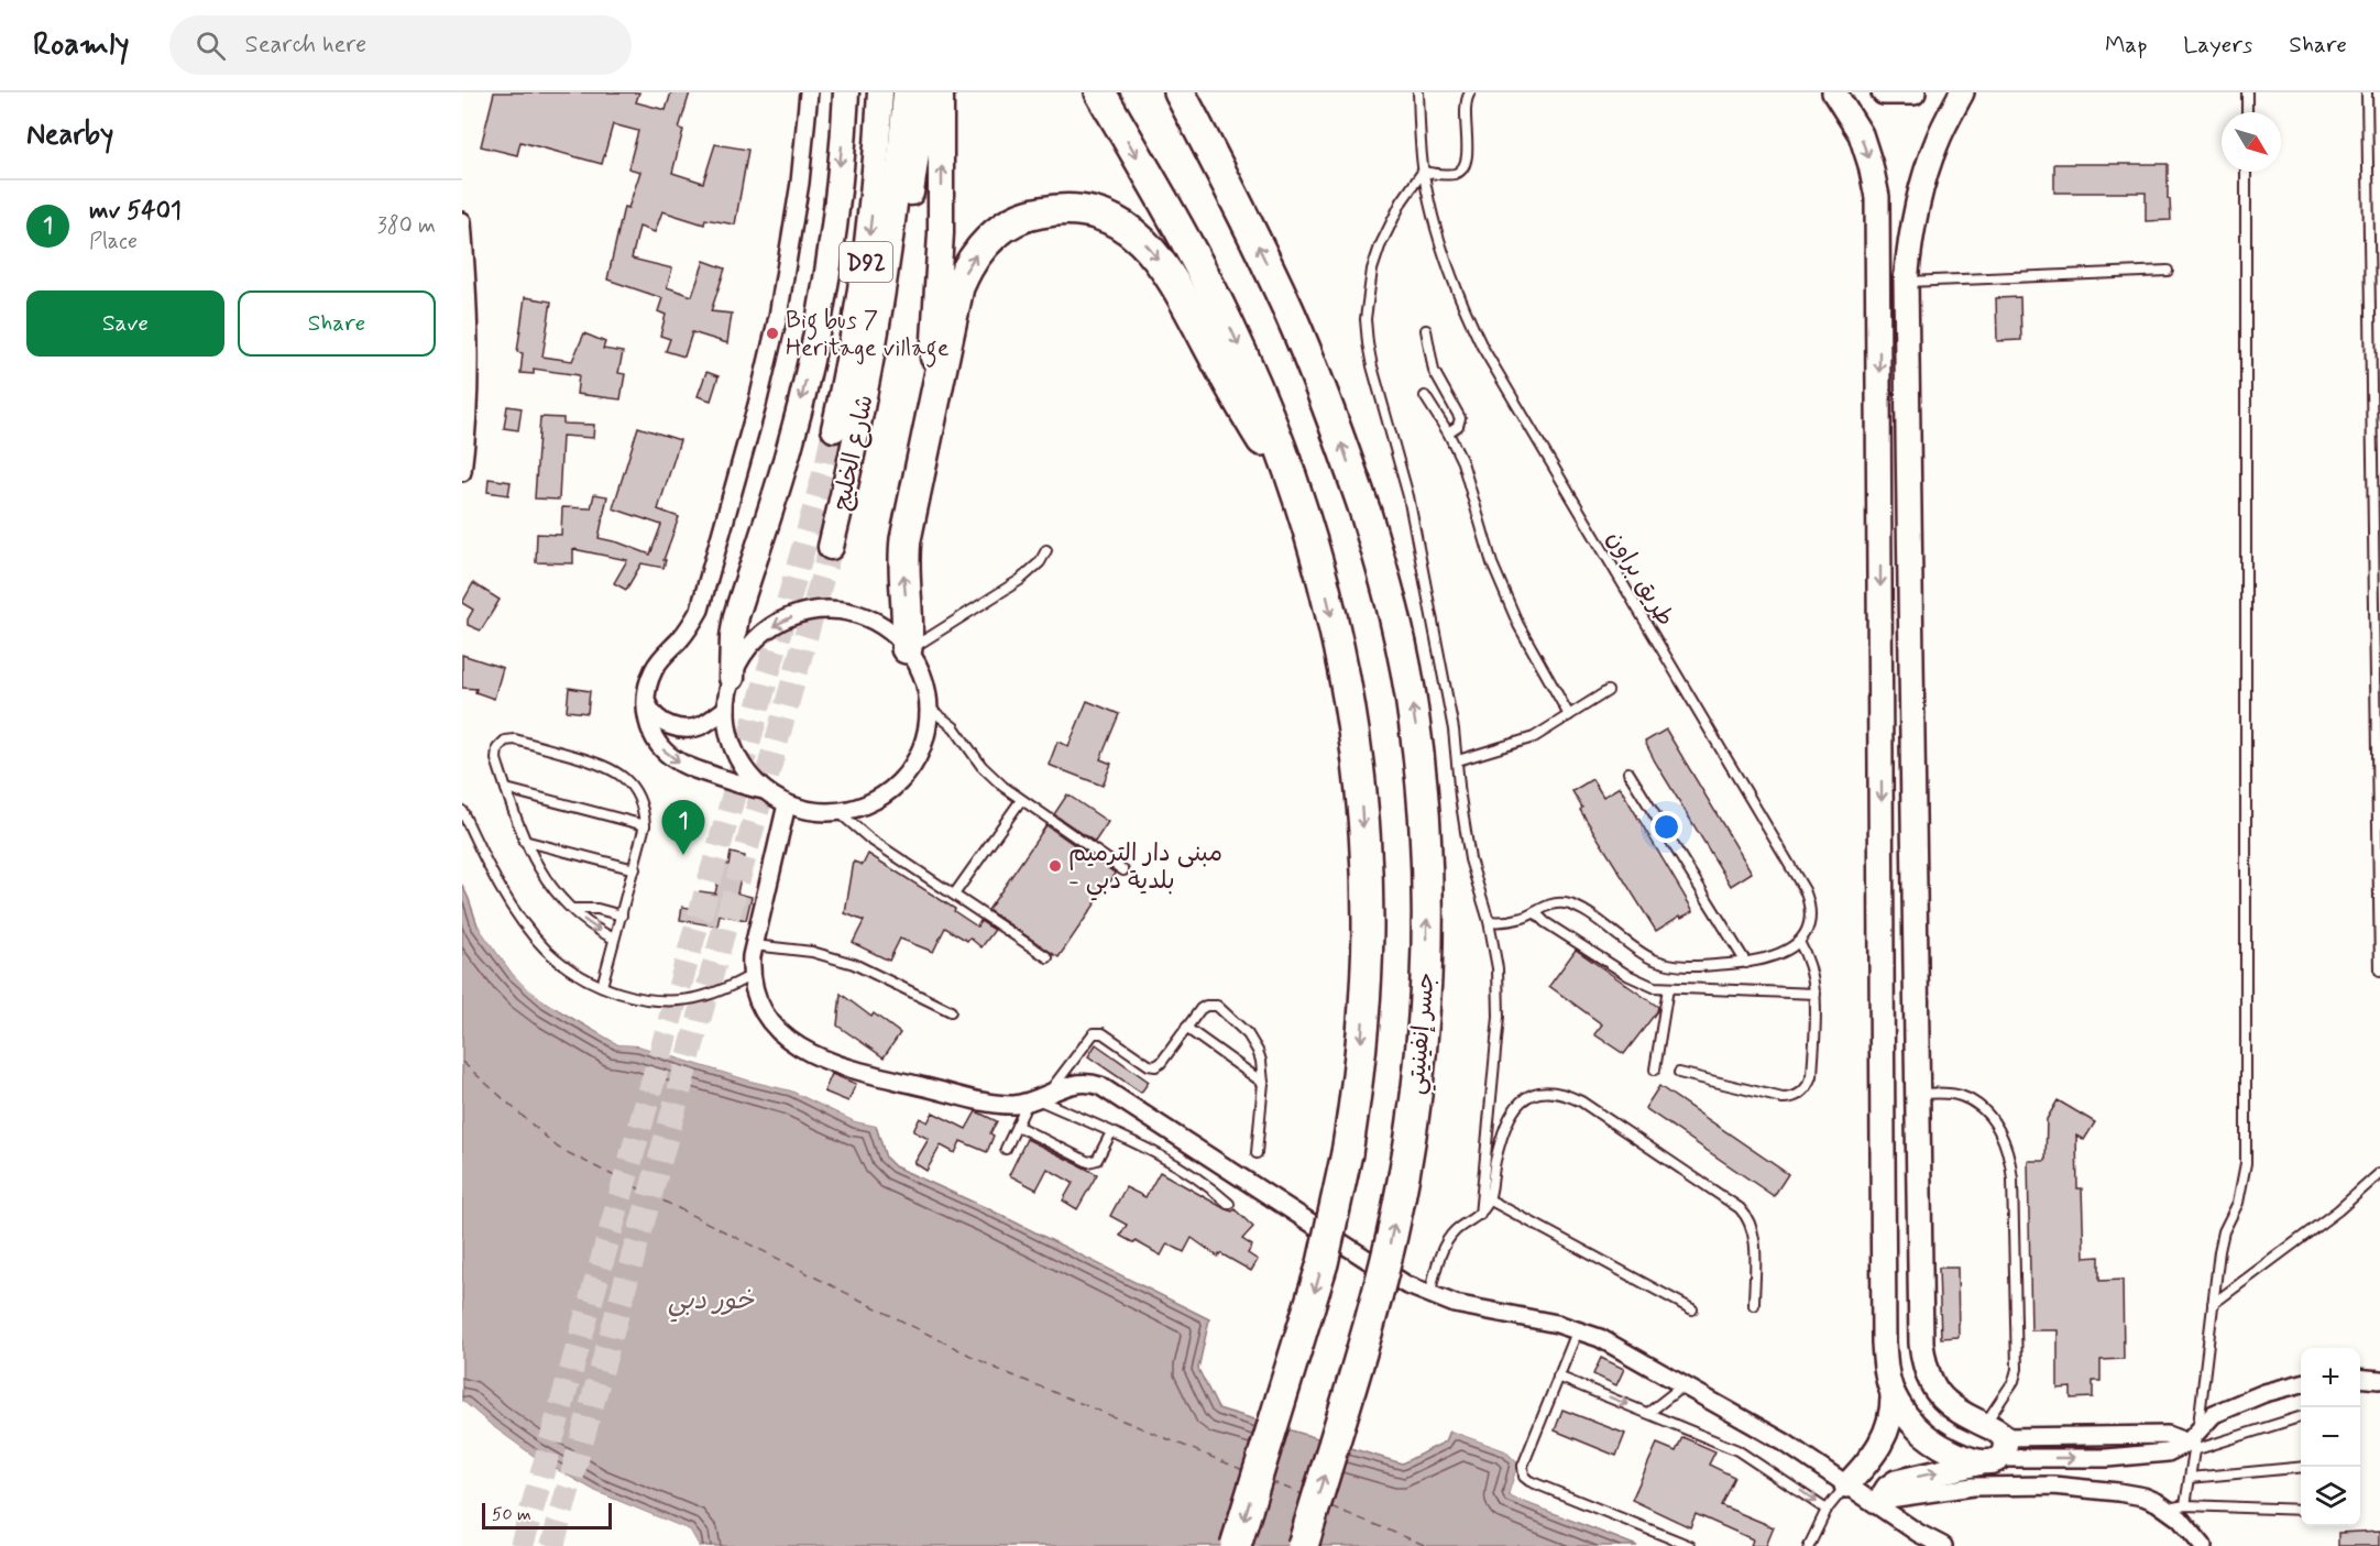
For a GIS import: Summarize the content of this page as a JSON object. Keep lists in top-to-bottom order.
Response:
{
  "streets": {
    "highway": ["جسر إنفينيتي"],
    "main road": ["D92", "شارع الخليج"],
    "lane": ["طريق براون"]
  },
  "water": ["خور دبي"],
  "places": ["Big bus 7 Heritage village", "مبنى دار الترميم - بلدية دبي"],
  "scale_bar": "50 m",
  "north": "bottom right",
  "page": {
    "header": "Roamly",
    "search": "Search here",
    "nav": ["Map", "Layers", "Share"],
    "heading": "Nearby",
    "list": [
      {
        "mark": "1",
        "name": "mv 5401",
        "note": "Place",
        "value": "380 m"
      }
    ],
    "buttons": ["Save", "Share"],
    "pins": "1",
    "map_buttons": ["+", "−"],
    "scale": "50 m"
  }
}
